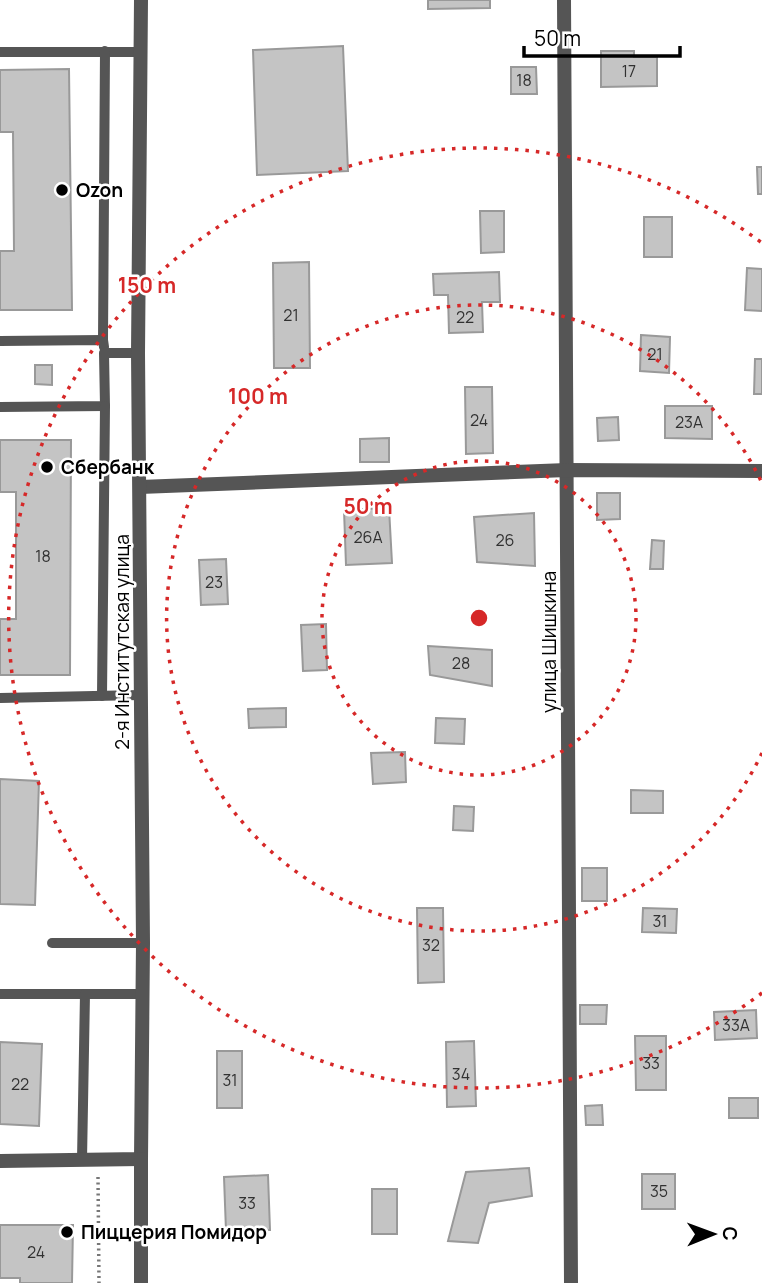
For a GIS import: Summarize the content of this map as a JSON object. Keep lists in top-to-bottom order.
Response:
{
  "streets": {
    "street": ["2-я Институтская улица", "улица Шишкина"]
  },
  "places": ["Ozon", "Сбербанк", "Пиццерия Помидор"],
  "house_numbers": [
    "17",
    "18",
    "21",
    "22",
    "21",
    "24",
    "23А",
    "26А",
    "26",
    "18",
    "23",
    "28",
    "31",
    "32",
    "33А",
    "33",
    "34",
    "31",
    "22",
    "35",
    "33",
    "24"
  ],
  "scale_bar": "50 m",
  "north": "right",
  "rings": ["150 m", "100 m", "50 m"]
}
